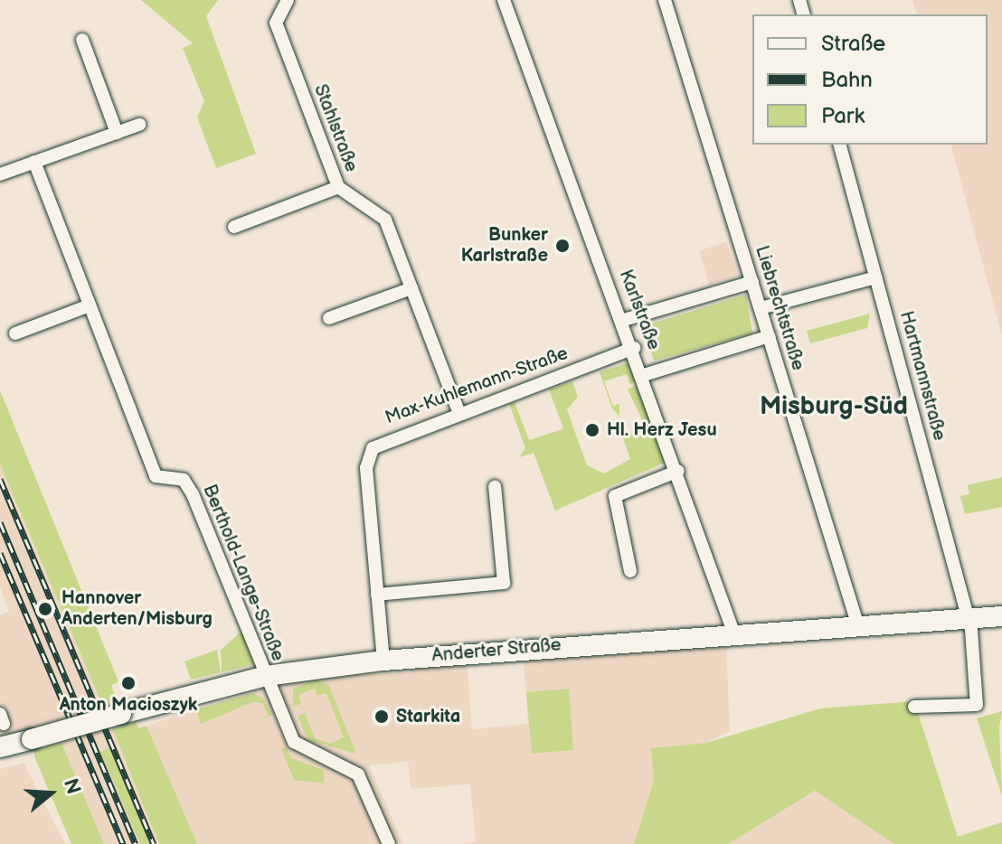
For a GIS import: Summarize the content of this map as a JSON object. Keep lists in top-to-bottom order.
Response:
{
  "streets": {
    "main road": ["Anderter Straße"],
    "street": [
      "Stahlstraße",
      "Liebrechtstraße",
      "Karlstraße",
      "Hartmannstraße",
      "Max-Kuhlemann-Straße",
      "Berthold-Lange-Straße"
    ]
  },
  "crossings": [
    ["Stahlstraße", "Max-Kuhlemann-Straße"],
    ["Liebrechtstraße", "Anderter Straße"],
    ["Karlstraße", "Max-Kuhlemann-Straße"],
    ["Karlstraße", "Anderter Straße"],
    ["Hartmannstraße", "Anderter Straße"],
    ["Max-Kuhlemann-Straße", "Anderter Straße"],
    ["Berthold-Lange-Straße", "Anderter Straße"]
  ],
  "districts": ["Misburg-Süd"],
  "places": [
    "Bunker Karlstraße",
    "Hl. Herz Jesu",
    "Hannover Anderten/Misburg",
    "Anton Macioszyk",
    "Starkita"
  ],
  "legend": ["Straße", "Bahn", "Park"],
  "north": "right"
}
